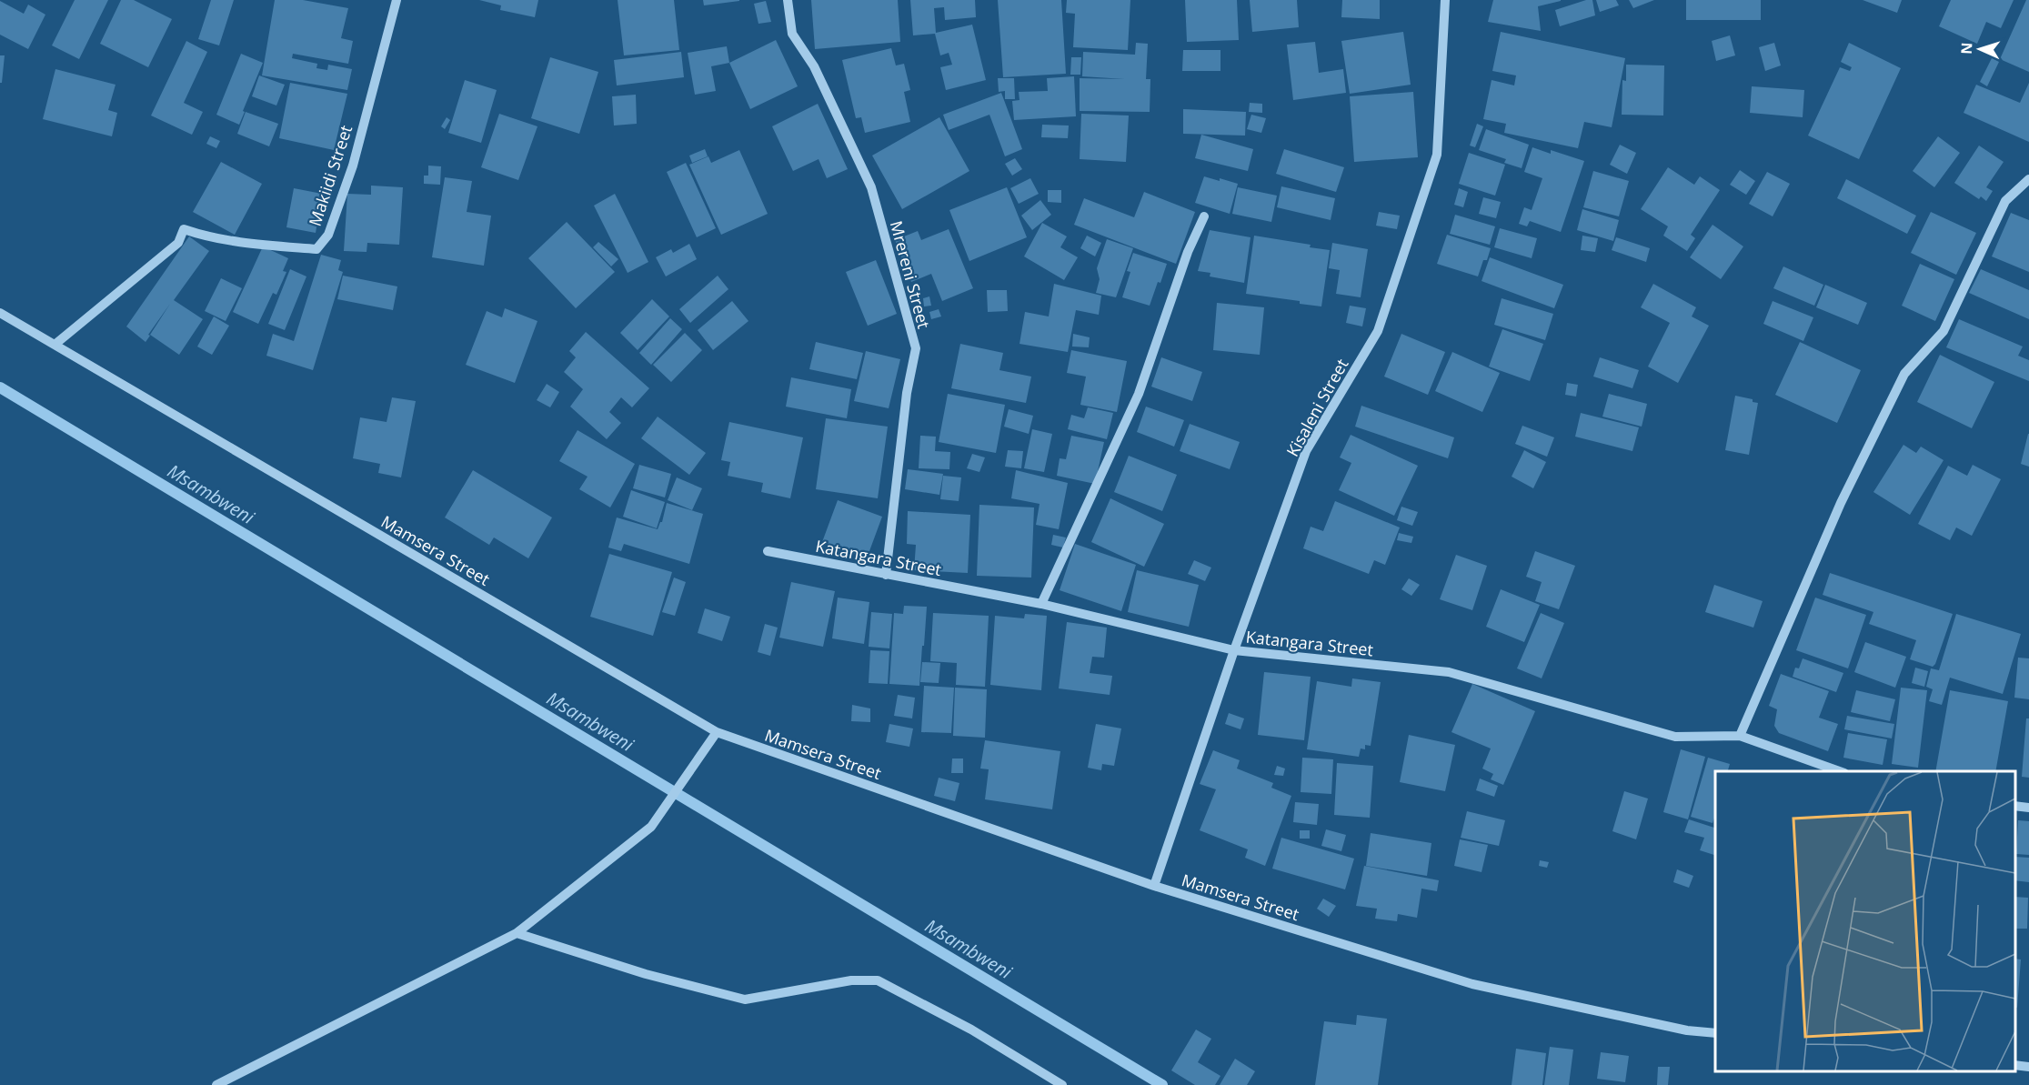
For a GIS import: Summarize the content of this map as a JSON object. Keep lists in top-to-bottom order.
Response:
{
  "streets": {
    "street": [
      "Makiidi Street",
      "Mrereni Street",
      "Kisaleni Street",
      "Mamsera Street",
      "Katangara Street"
    ]
  },
  "crossings": [
    ["Makiidi Street", "Mamsera Street"],
    ["Mrereni Street", "Katangara Street"],
    ["Kisaleni Street", "Mamsera Street"],
    ["Kisaleni Street", "Katangara Street"]
  ],
  "water": ["Msambweni"],
  "north": "left"
}
